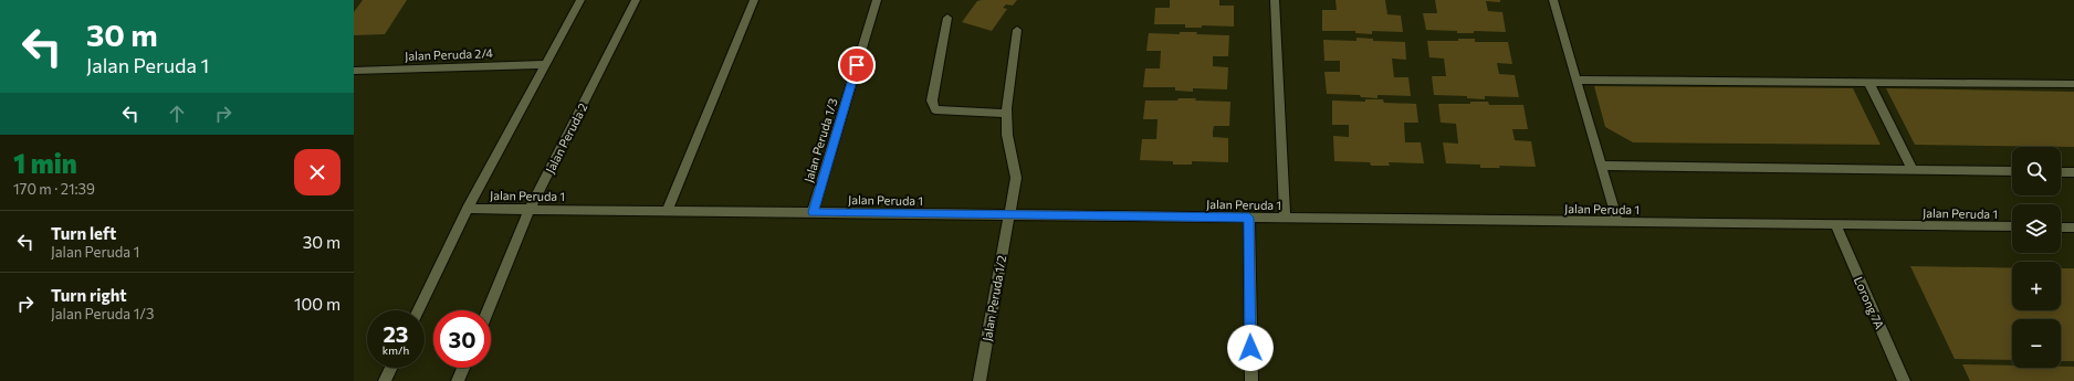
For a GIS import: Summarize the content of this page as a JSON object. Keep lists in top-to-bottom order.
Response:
{
  "streets": {
    "street": [
      "Jalan Peruda 2/4",
      "Jalan Peruda 2",
      "Jalan Peruda 1/3",
      "Jalan Peruda 1",
      "Jalan Peruda 1/2",
      "Lorong 7A"
    ]
  },
  "crossings": [
    ["Jalan Peruda 2", "Jalan Peruda 1"],
    ["Jalan Peruda 1/3", "Jalan Peruda 1"],
    ["Jalan Peruda 1", "Jalan Peruda 1/2"],
    ["Jalan Peruda 1", "Lorong 7A"]
  ],
  "page": {
    "turn": ["30 m", "Jalan Peruda 1"],
    "heading": ["1 min", "170 m · 21:39"],
    "map_buttons": ["+", "−"],
    "list": [
      {
        "name": "Turn left",
        "note": "Jalan Peruda 1",
        "value": "30 m"
      },
      {
        "name": "Turn right",
        "note": "Jalan Peruda 1/3",
        "value": "100 m"
      }
    ],
    "speed": "23 km/h",
    "limit": "30"
  }
}
